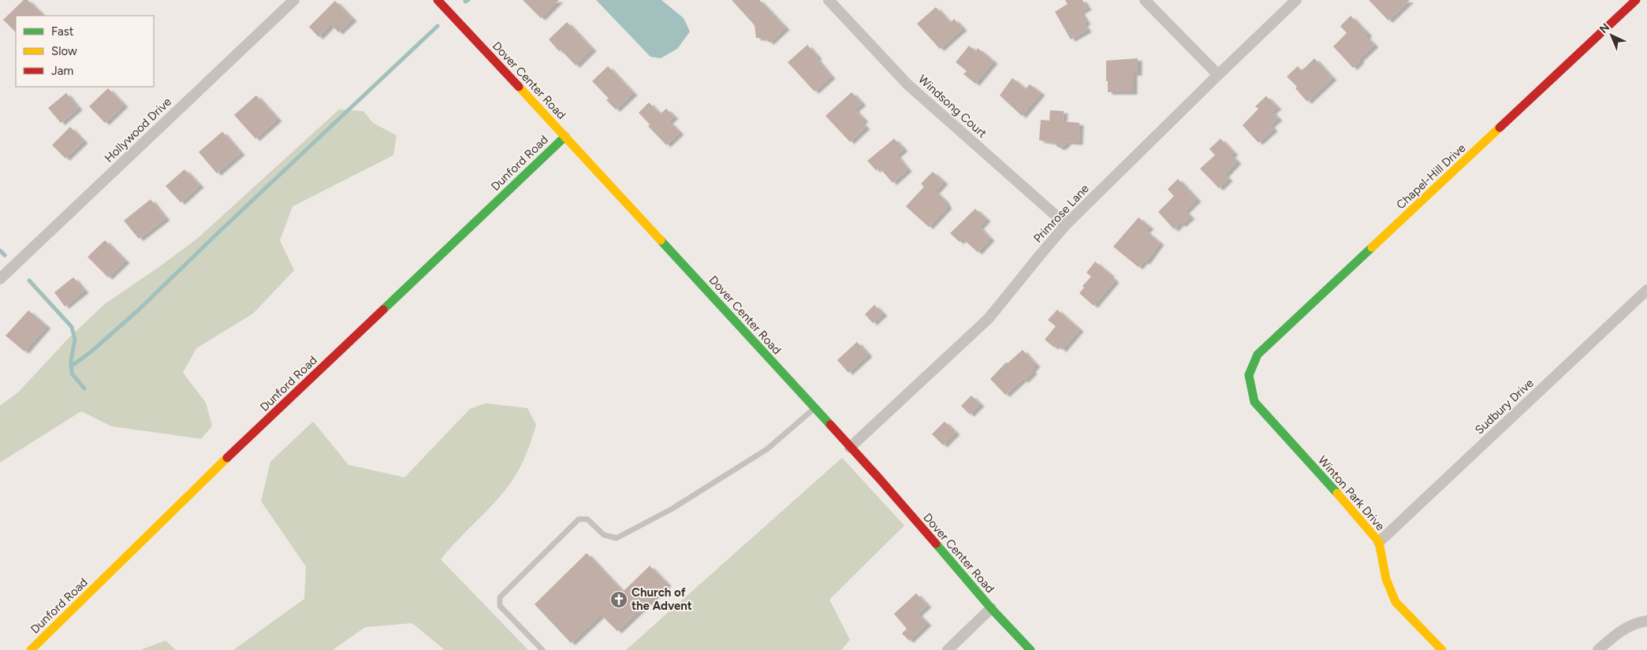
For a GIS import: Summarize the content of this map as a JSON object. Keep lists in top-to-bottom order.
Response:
{
  "streets": {
    "street": [
      "Dover Center Road",
      "Windsong Court",
      "Hollywood Drive",
      "Dunford Road",
      "Chapel-Hill Drive",
      "Primrose Lane",
      "Sudbury Drive",
      "Winton Park Drive"
    ]
  },
  "crossings": [
    ["Dover Center Road", "Dunford Road"],
    ["Dover Center Road", "Primrose Lane"],
    ["Windsong Court", "Primrose Lane"],
    ["Chapel-Hill Drive", "Winton Park Drive"],
    ["Sudbury Drive", "Winton Park Drive"]
  ],
  "places": {
    "church": ["Church of the Advent"]
  },
  "legend": ["Fast", "Slow", "Jam"],
  "north": "top left"
}
